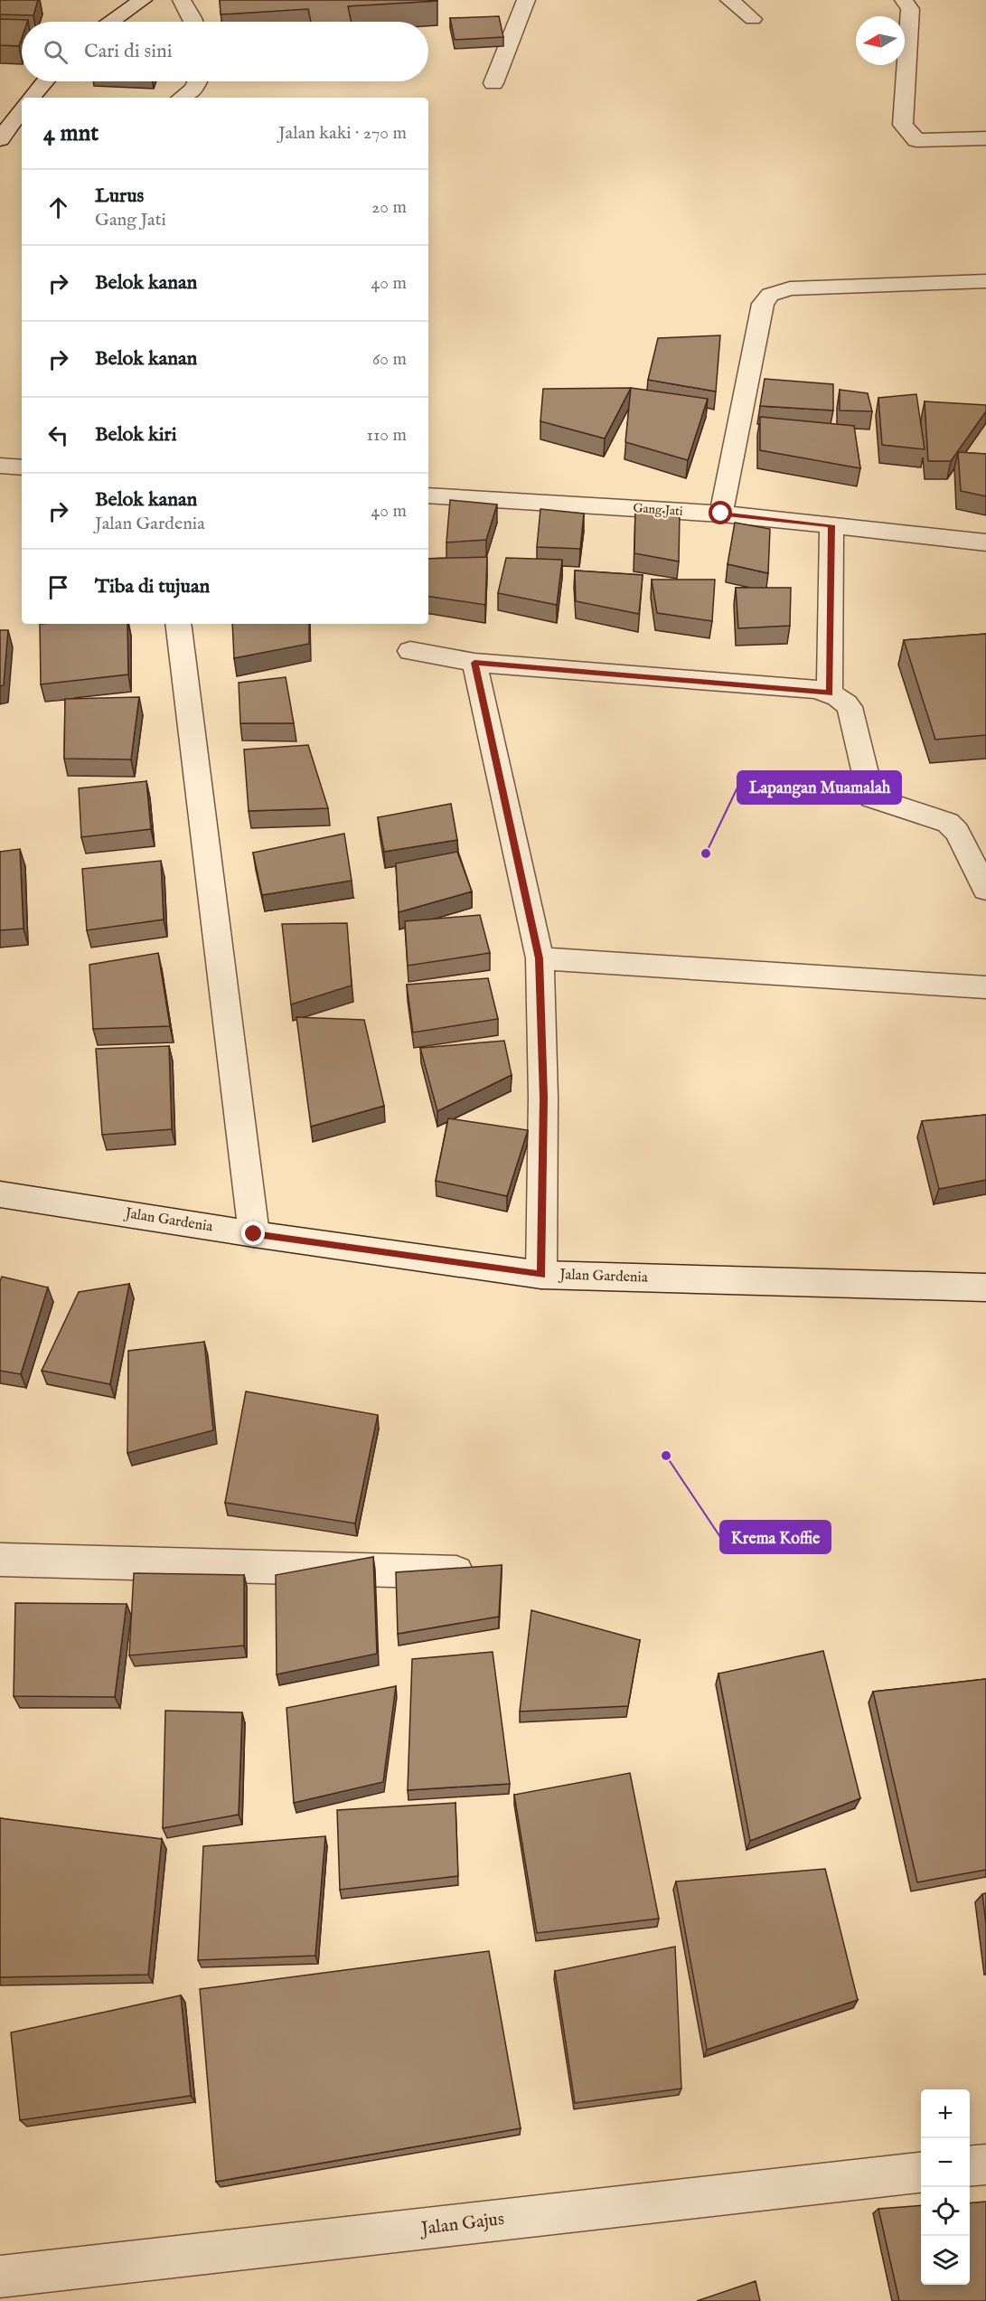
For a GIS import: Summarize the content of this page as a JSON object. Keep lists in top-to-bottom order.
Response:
{
  "streets": {
    "street": ["Gang Jati", "Jalan Gardenia", "Jalan Gajus"]
  },
  "places": ["Lapangan Muamalah", "Krema Koffie"],
  "north": "left",
  "page": {
    "search": "Cari di sini",
    "heading": ["4 mnt", "Jalan kaki · 270 m"],
    "list": [
      ["Lurus", "Gang Jati", "20 m"],
      ["Belok kanan", "40 m"],
      ["Belok kanan", "60 m"],
      ["Belok kiri", "110 m"],
      ["Belok kanan", "Jalan Gardenia", "40 m"],
      "Tiba di tujuan"
    ],
    "map_buttons": ["+", "−"]
  }
}
